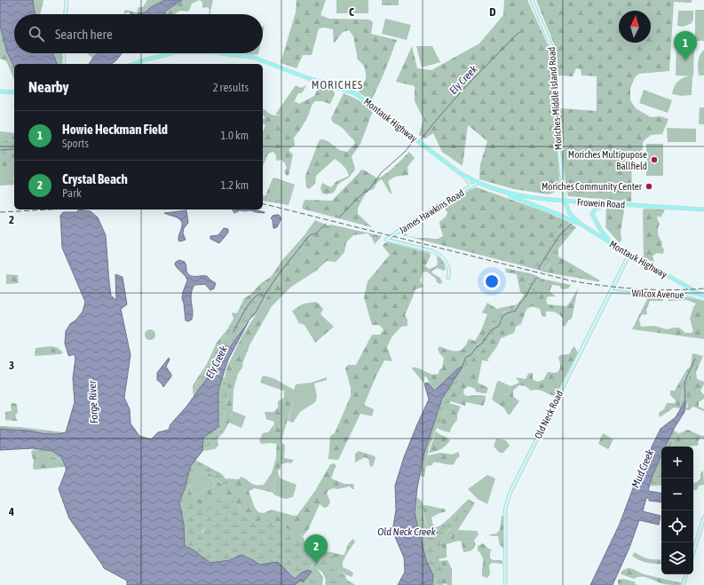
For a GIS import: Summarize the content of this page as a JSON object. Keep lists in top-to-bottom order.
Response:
{
  "streets": {
    "main road": ["Montauk Highway", "Frowein Road"],
    "street": [
      "Moriches-Middle Island Road",
      "James Hawkins Road",
      "Wilcox Avenue",
      "Old Neck Road"
    ]
  },
  "crossings": [
    ["Moriches-Middle Island Road", "Montauk Highway"],
    ["Moriches-Middle Island Road", "Frowein Road"],
    ["Montauk Highway", "Frowein Road"],
    ["Montauk Highway", "James Hawkins Road"],
    ["Montauk Highway", "Wilcox Avenue"],
    ["Montauk Highway", "Old Neck Road"],
    ["Wilcox Avenue", "Old Neck Road"]
  ],
  "districts": ["MORICHES"],
  "water": [
    "Ely Creek",
    "Forge River",
    "Mud Creek",
    "Old Neck Creek"
  ],
  "places": ["Moriches Multipupose Ballfield", "Moriches Community Center"],
  "north": "top",
  "page": {
    "search": "Search here",
    "pins": ["1", "2"],
    "heading": ["Nearby", "2 results"],
    "list": [
      {
        "mark": "1",
        "name": "Howie Heckman Field",
        "note": "Sports",
        "value": "1.0 km"
      },
      {
        "mark": "2",
        "name": "Crystal Beach",
        "note": "Park",
        "value": "1.2 km"
      }
    ],
    "map_buttons": ["+", "−"]
  },
  "grid": {
    "columns": ["C", "D"],
    "rows": ["2", "3", "4"]
  }
}
